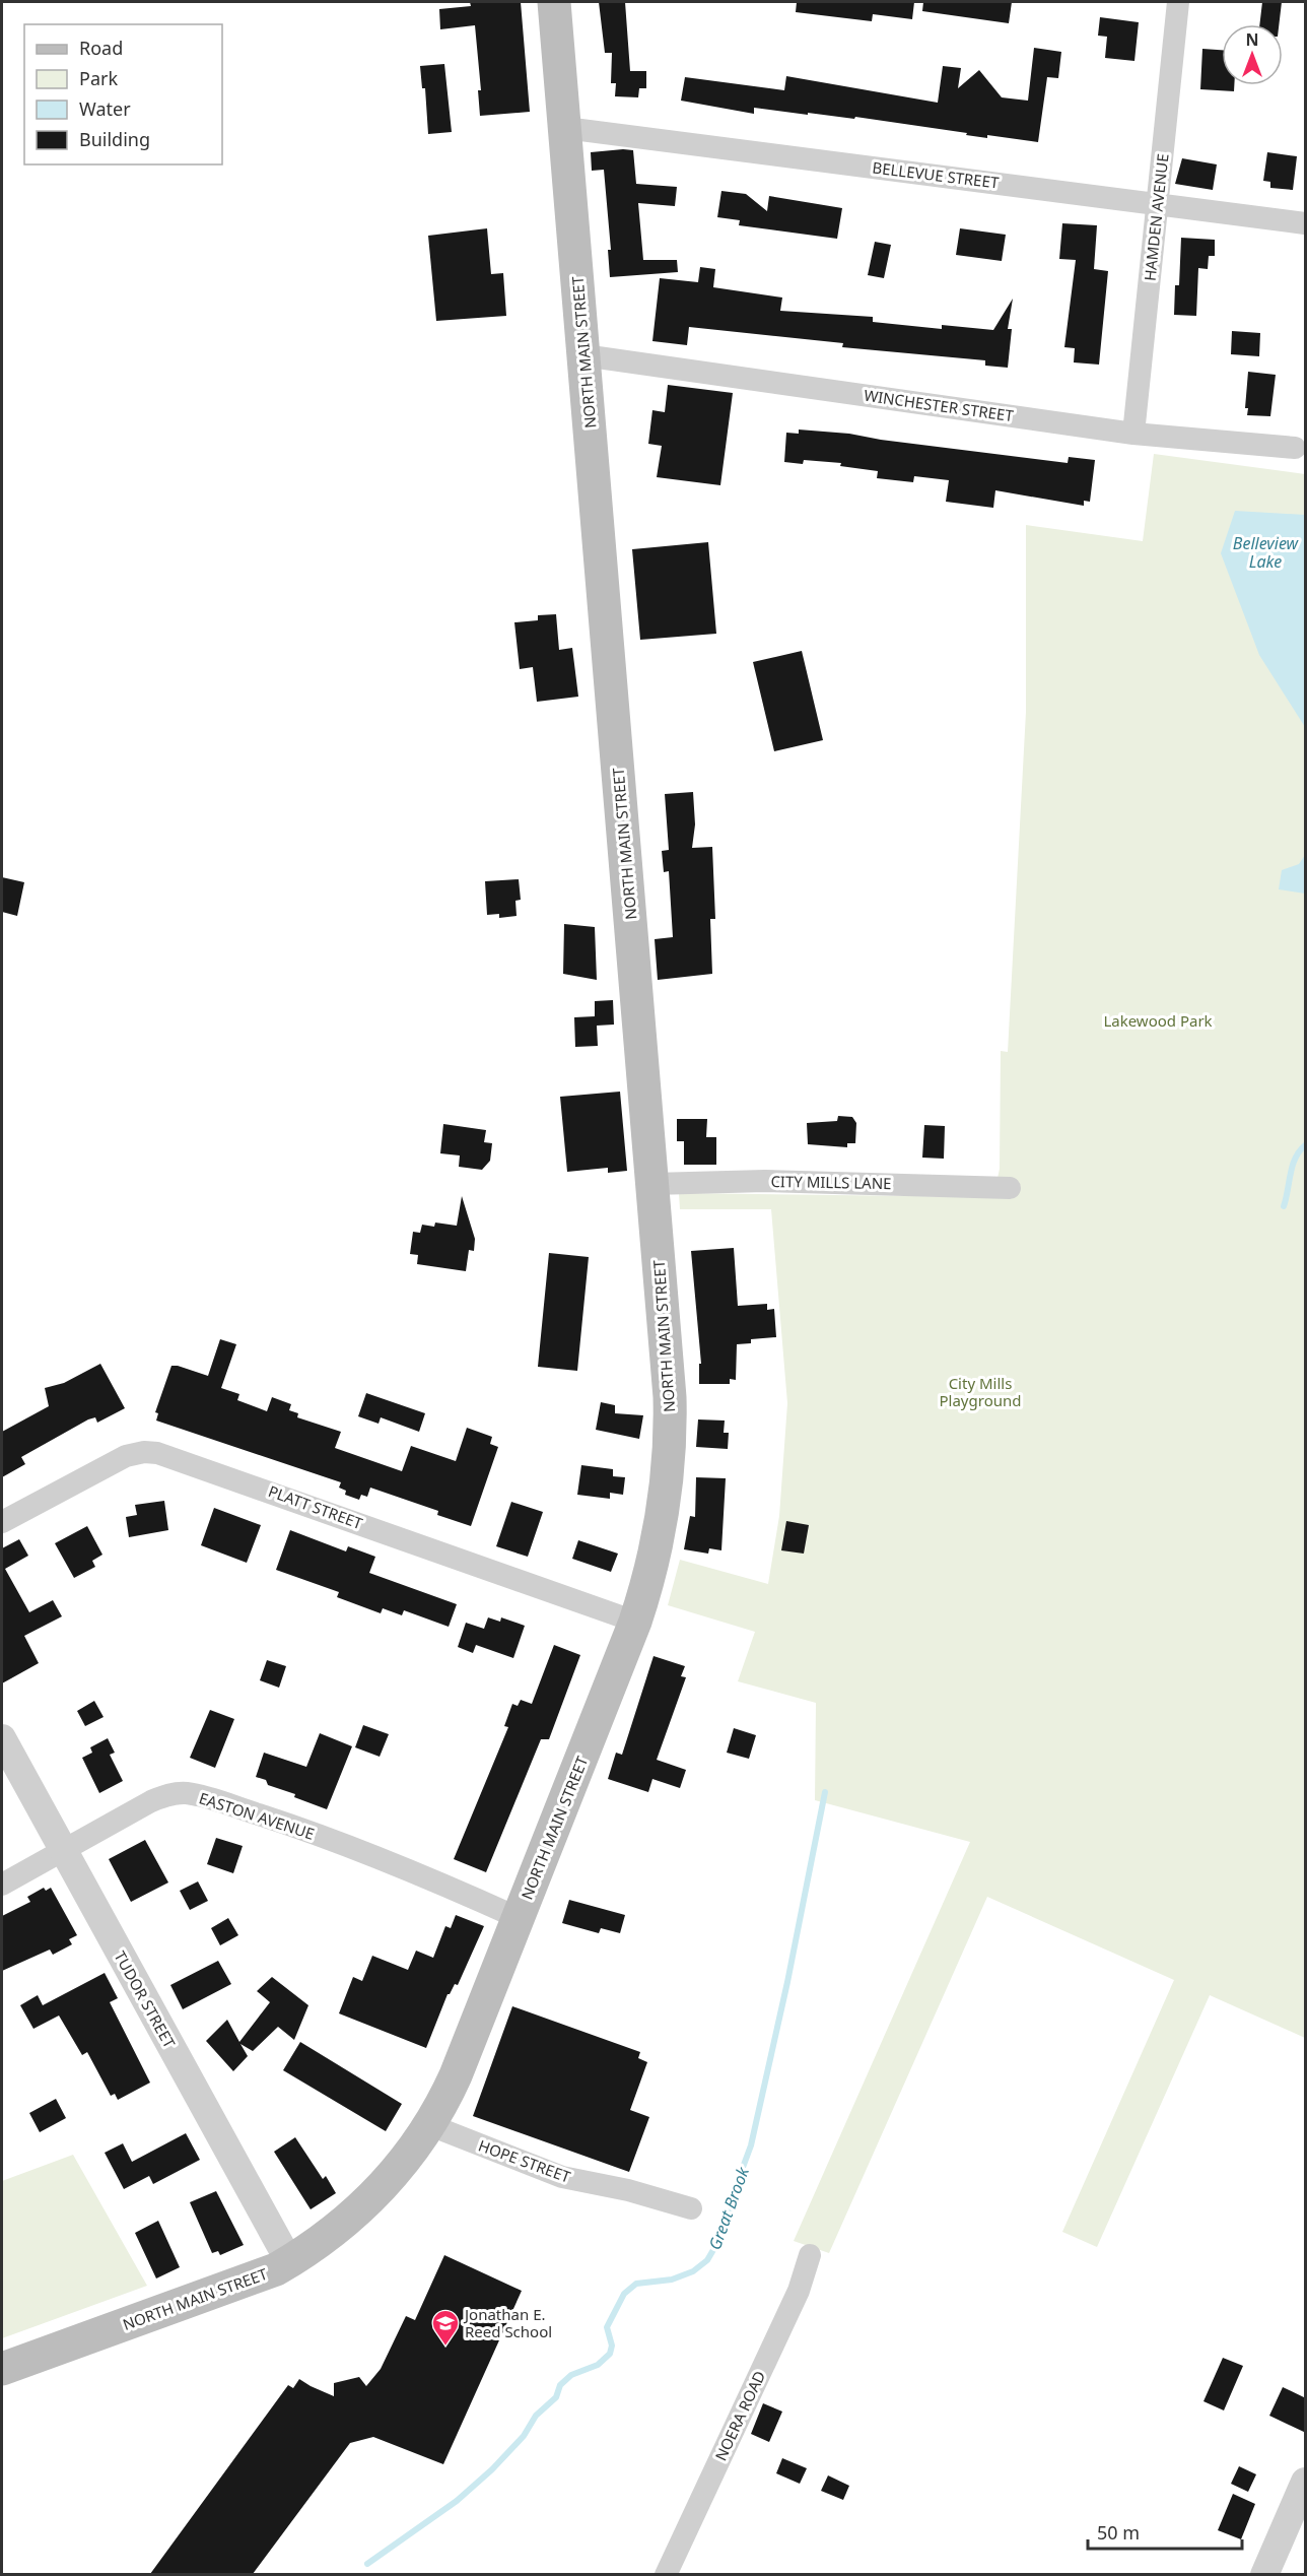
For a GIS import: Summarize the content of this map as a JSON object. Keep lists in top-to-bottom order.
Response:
{
  "streets": {
    "main road": ["NORTH MAIN STREET"],
    "street": [
      "BELLEVUE STREET",
      "HAMDEN AVENUE",
      "WINCHESTER STREET",
      "CITY MILLS LANE",
      "PLATT STREET",
      "EASTON AVENUE",
      "TUDOR STREET",
      "HOPE STREET",
      "NOERA ROAD"
    ]
  },
  "crossings": [
    ["BELLEVUE STREET", "HAMDEN AVENUE"],
    ["BELLEVUE STREET", "NORTH MAIN STREET"],
    ["HAMDEN AVENUE", "WINCHESTER STREET"],
    ["NORTH MAIN STREET", "WINCHESTER STREET"],
    ["NORTH MAIN STREET", "CITY MILLS LANE"],
    ["NORTH MAIN STREET", "PLATT STREET"],
    ["NORTH MAIN STREET", "EASTON AVENUE"],
    ["NORTH MAIN STREET", "TUDOR STREET"],
    ["NORTH MAIN STREET", "HOPE STREET"],
    ["EASTON AVENUE", "TUDOR STREET"]
  ],
  "water": ["Belleview Lake", "Great Brook"],
  "parks": ["Lakewood Park", "City Mills Playground"],
  "places": {
    "school or university": ["Jonathan E. Reed School"]
  },
  "legend": [
    "Road",
    "Park",
    "Water",
    "Building"
  ],
  "scale_bar": "50 m",
  "north": "top"
}
